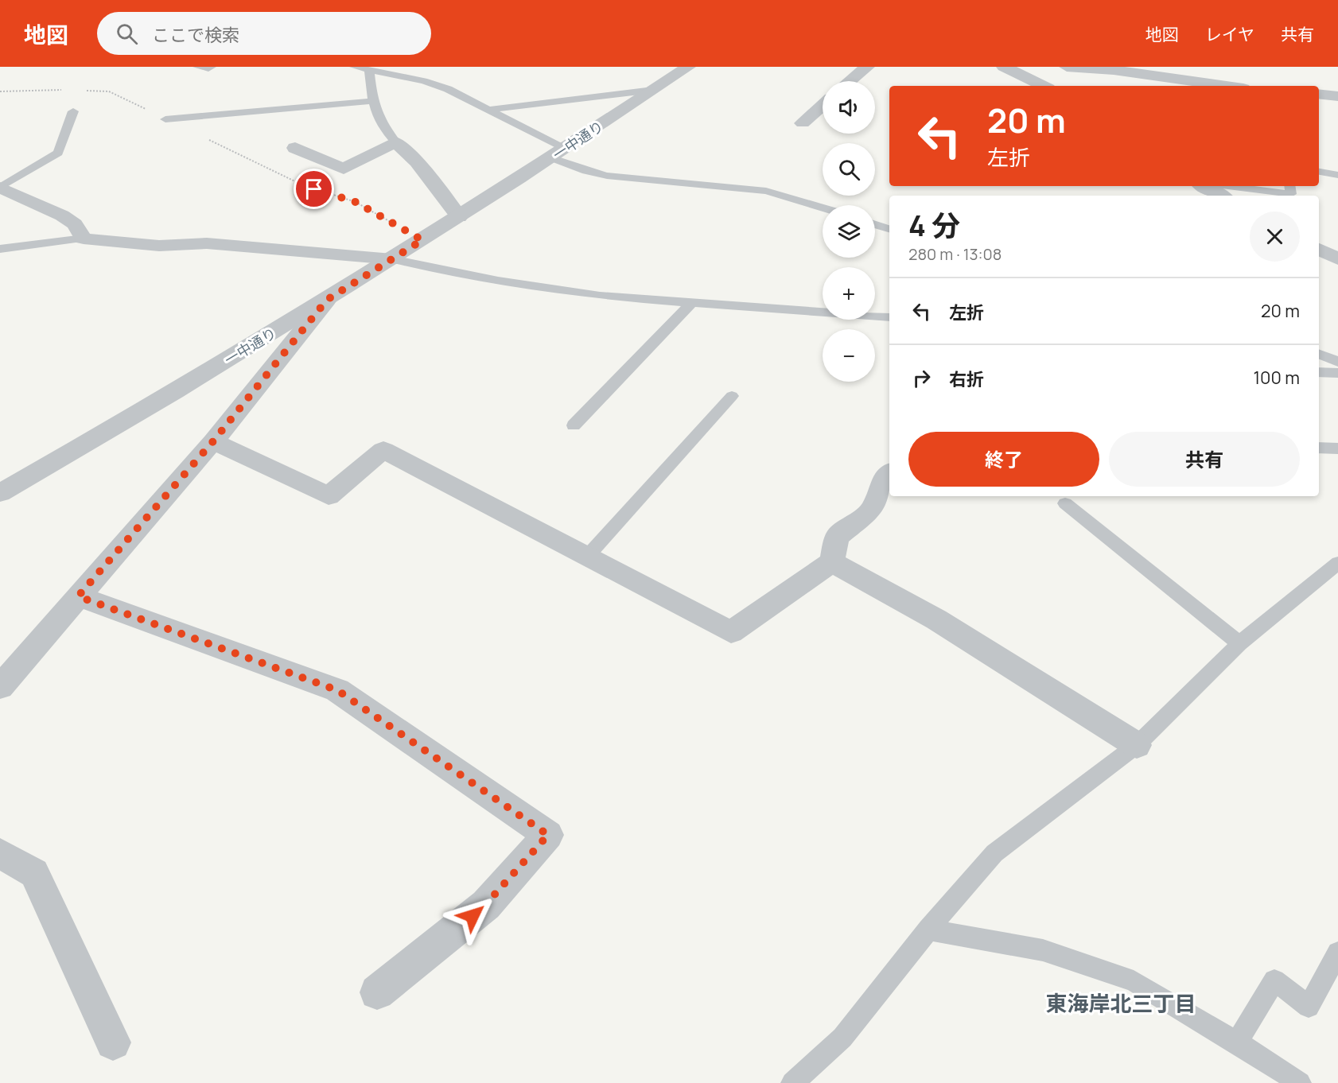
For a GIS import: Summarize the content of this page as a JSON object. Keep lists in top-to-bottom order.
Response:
{
  "streets": {
    "street": ["一中通り"]
  },
  "districts": ["東海岸北三丁目"],
  "page": {
    "header": "地図",
    "search": "ここで検索",
    "nav": ["地図", "レイヤ", "共有"],
    "map_buttons": ["+", "−"],
    "turn": ["20 m", "左折"],
    "heading": ["4 分", "280 m · 13:08"],
    "list": [
      {
        "name": "左折",
        "value": "20 m"
      },
      {
        "name": "右折",
        "value": "100 m"
      }
    ],
    "buttons": ["終了", "共有"]
  }
}
